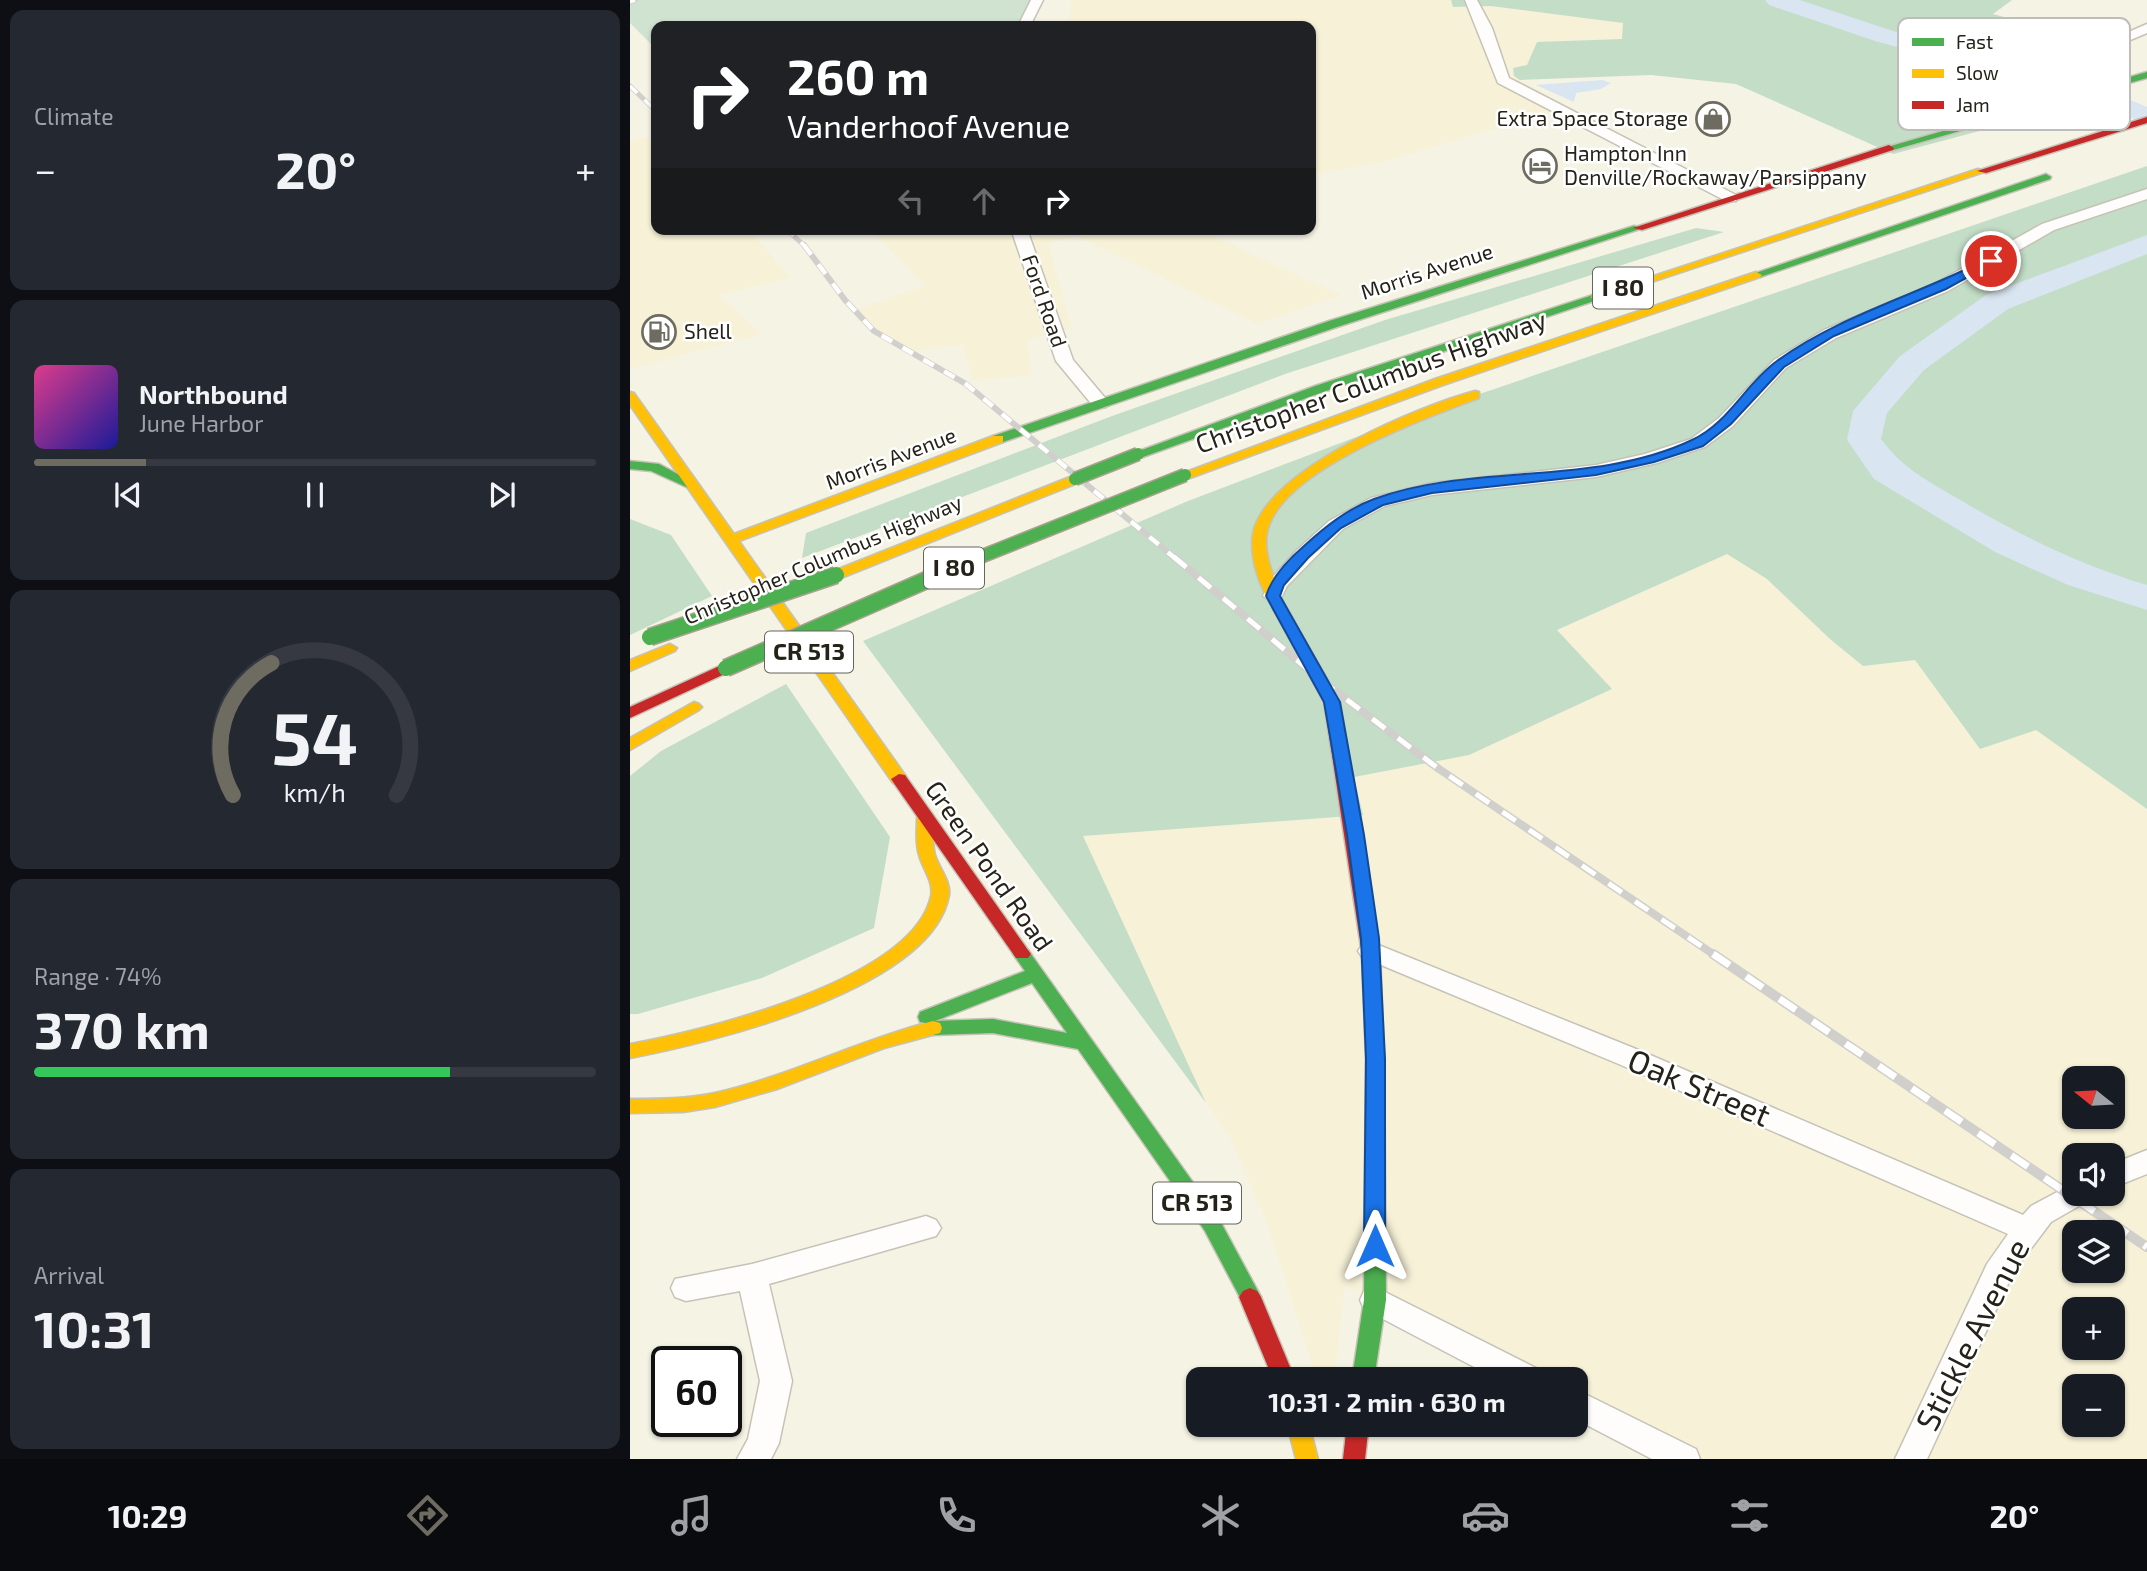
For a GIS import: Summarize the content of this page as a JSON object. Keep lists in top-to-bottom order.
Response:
{
  "streets": {
    "main road": [
      "Morris Avenue",
      "I 80",
      "Christopher Columbus Highway",
      "CR 513",
      "Green Pond Road"
    ],
    "street": ["Ford Road", "Oak Street", "Stickle Avenue"]
  },
  "crossings": [
    ["Morris Avenue", "Ford Road"],
    ["Morris Avenue", "Green Pond Road"],
    ["Oak Street", "Stickle Avenue"]
  ],
  "places": {
    "shop": ["Extra Space Storage"],
    "hotel": ["Hampton Inn Denville/Rockaway/Parsippany"],
    "fuel station": ["Shell"]
  },
  "legend": ["Fast", "Slow", "Jam"],
  "north": "left",
  "page": {
    "tile": [
      "Climate",
      ["Range · 74%", "370 km"],
      ["Arrival", "10:31"]
    ],
    "turn": ["260 m", "Vanderhoof Avenue"],
    "heat": ["−", "20°", "+"],
    "song": ["Northbound", "June Harbor"],
    "map_buttons": ["+", "−"],
    "limit": "60",
    "trip": "10:31 · 2 min · 630 m",
    "tabs": ["10:29", "20°"],
    "gauge": ["54", "km/h"]
  }
}
